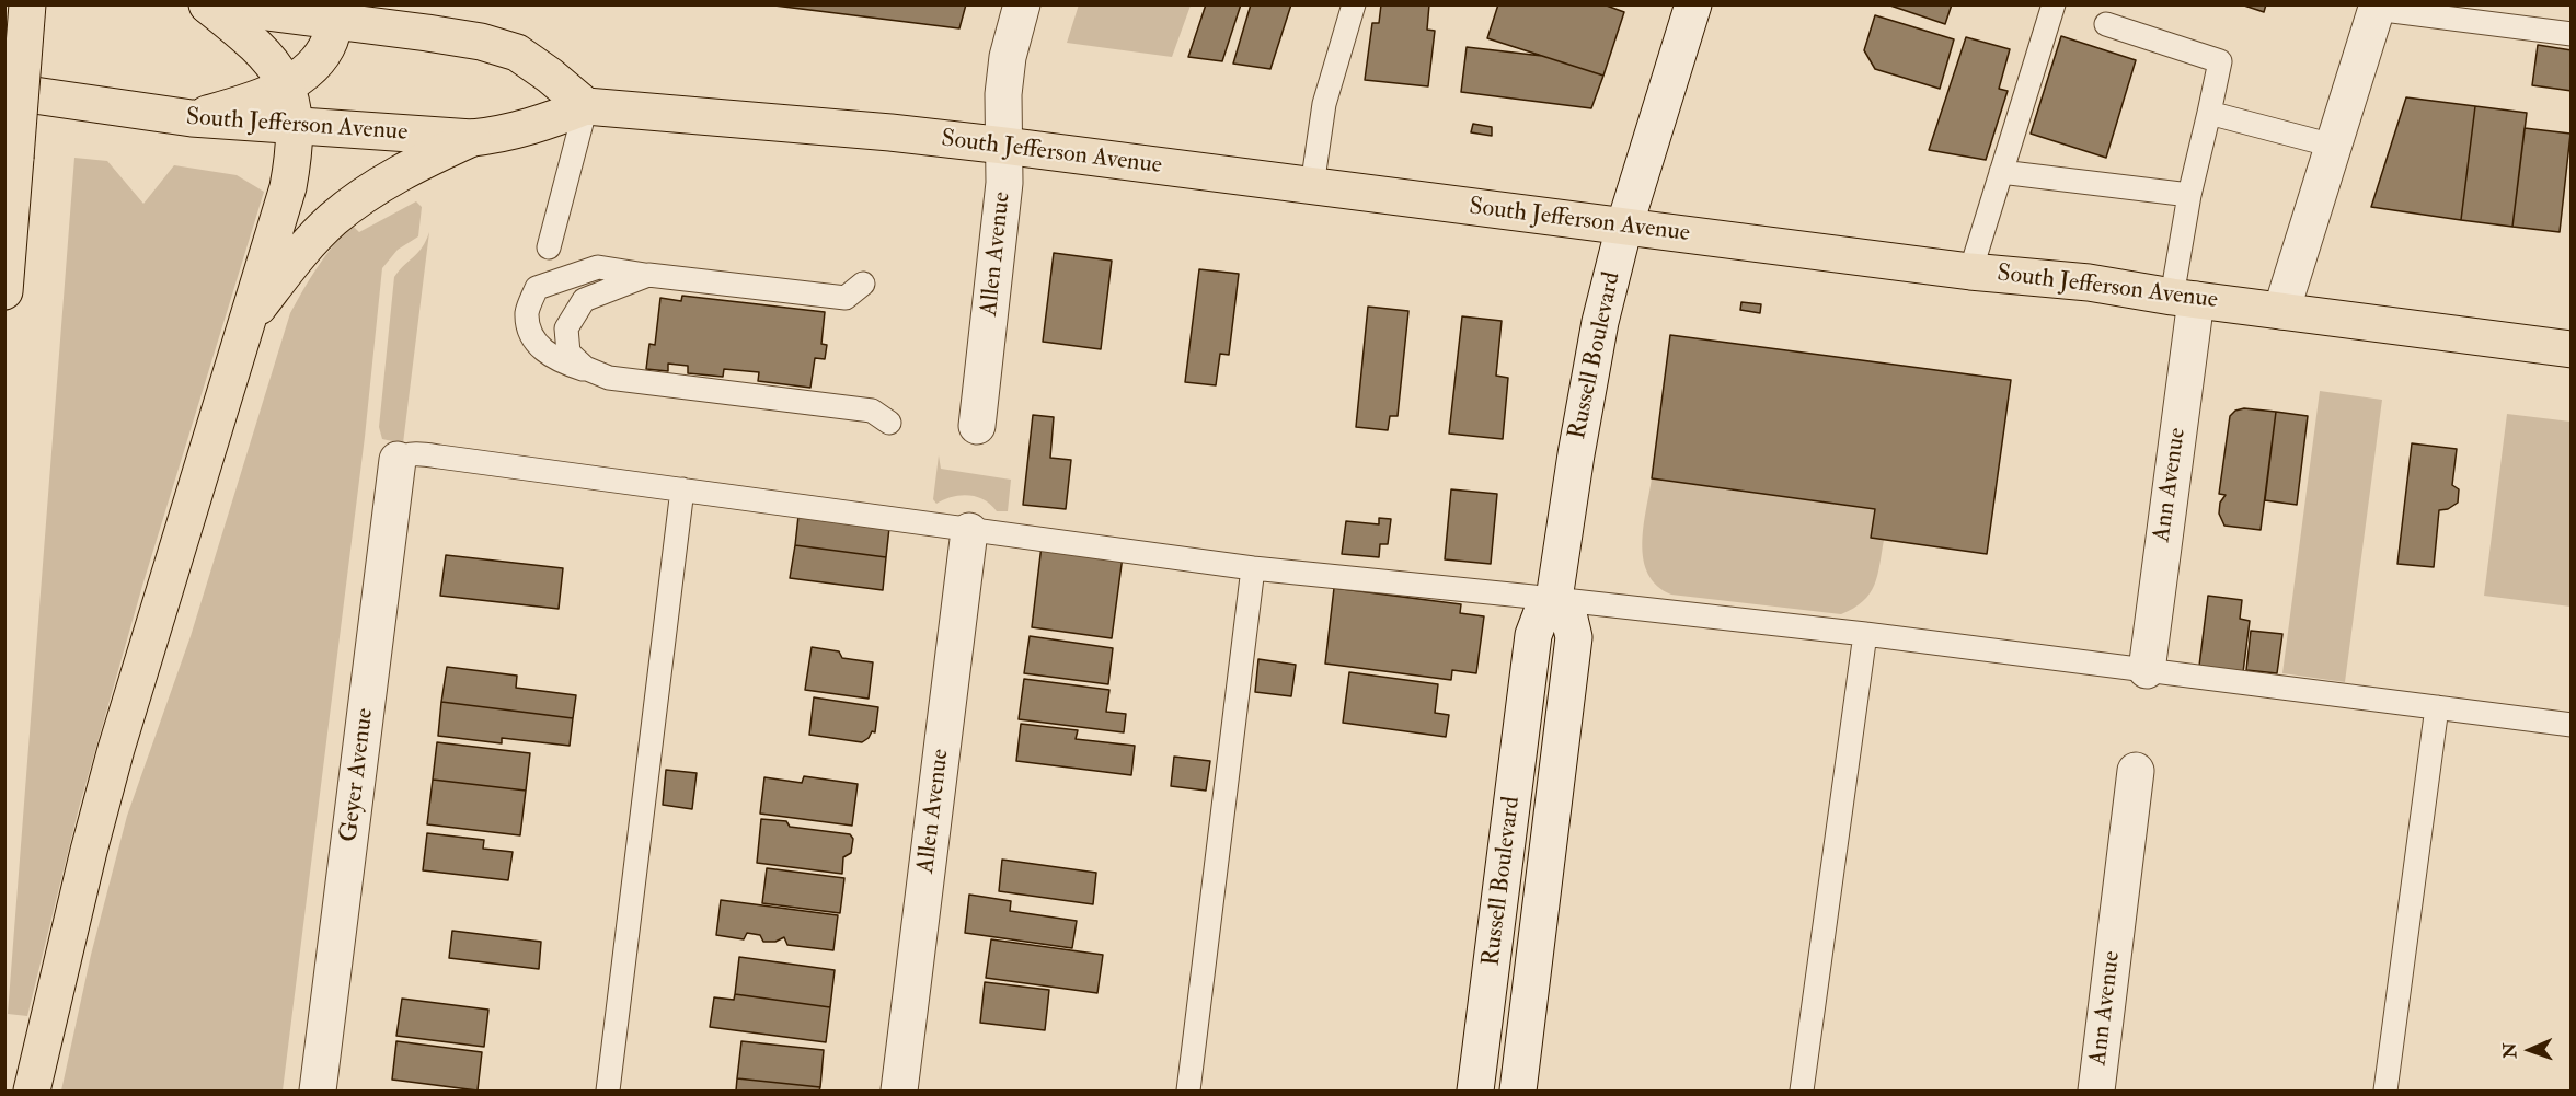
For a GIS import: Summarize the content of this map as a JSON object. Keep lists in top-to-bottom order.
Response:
{
  "streets": {
    "main road": ["South Jefferson Avenue"],
    "street": [
      "Allen Avenue",
      "Russell Boulevard",
      "Ann Avenue",
      "Geyer Avenue"
    ]
  },
  "crossings": [
    ["South Jefferson Avenue", "Allen Avenue"],
    ["South Jefferson Avenue", "Russell Boulevard"],
    ["South Jefferson Avenue", "Ann Avenue"]
  ],
  "north": "left"
}
